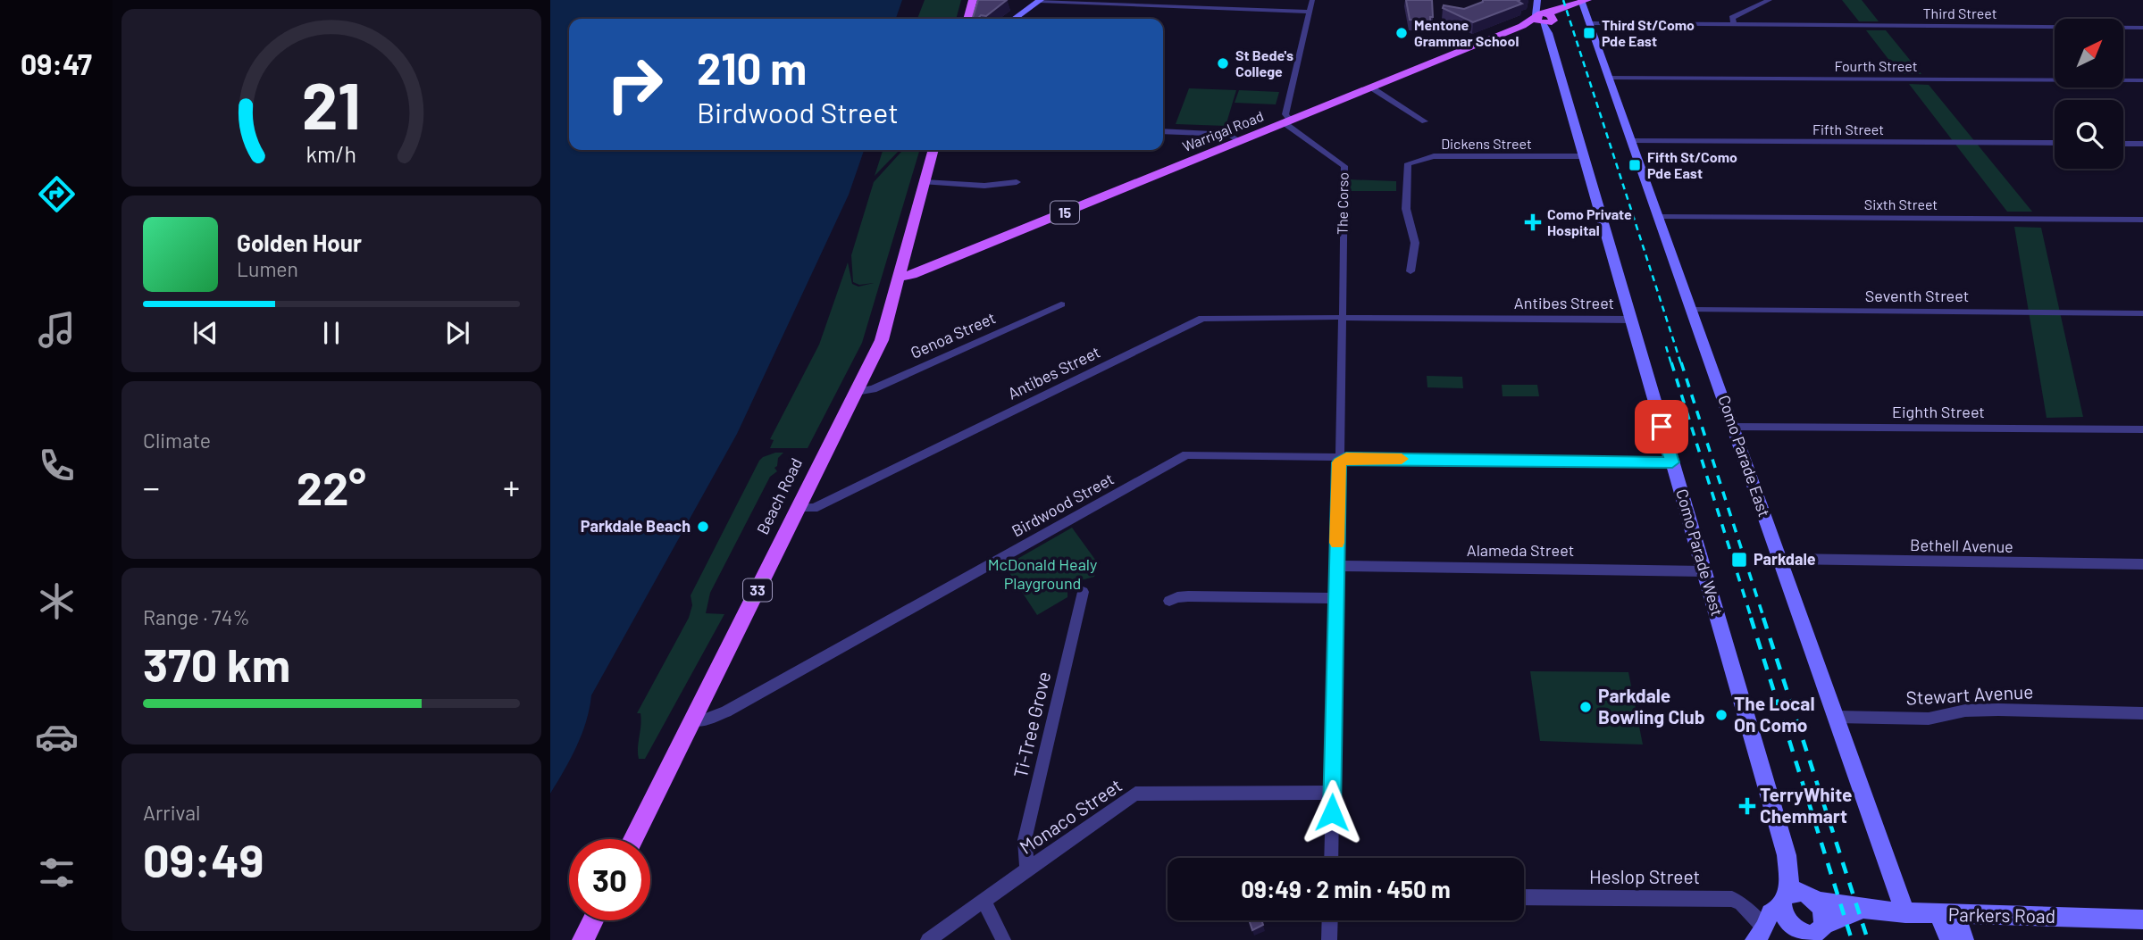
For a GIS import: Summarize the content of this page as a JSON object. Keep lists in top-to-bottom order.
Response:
{
  "streets": {
    "main road": [
      "Warrigal Road",
      "15",
      "Beach Road",
      "33"
    ],
    "street": [
      "Third Street",
      "Fourth Street",
      "Fifth Street",
      "Dickens Street",
      "The Corso",
      "Sixth Street",
      "Seventh Street",
      "Antibes Street",
      "Genoa Street",
      "Eighth Street",
      "Como Parade East",
      "Birdwood Street",
      "Bethell Avenue",
      "Alameda Street",
      "Como Parade West",
      "Stewart Avenue",
      "Ti-Tree Grove",
      "Monaco Street",
      "Heslop Street",
      "Parkers Road"
    ]
  },
  "crossings": [
    ["Third Street", "Como Parade East"],
    ["Fourth Street", "Como Parade East"],
    ["Fifth Street", "Como Parade East"],
    ["Warrigal Road", "The Corso"],
    ["Warrigal Road", "Como Parade East"],
    ["Warrigal Road", "Beach Road"],
    ["Warrigal Road", "Como Parade West"],
    ["Dickens Street", "Como Parade West"],
    ["The Corso", "Antibes Street"],
    ["The Corso", "Birdwood Street"],
    ["The Corso", "Alameda Street"],
    ["The Corso", "Monaco Street"],
    ["Sixth Street", "Como Parade East"],
    ["Seventh Street", "Como Parade East"],
    ["Antibes Street", "Beach Road"],
    ["Antibes Street", "Como Parade West"],
    ["Genoa Street", "Beach Road"],
    ["Eighth Street", "Como Parade East"],
    ["Como Parade East", "Bethell Avenue"],
    ["Como Parade East", "Stewart Avenue"],
    ["Como Parade East", "Parkers Road"],
    ["Beach Road", "Birdwood Street"],
    ["Birdwood Street", "Como Parade West"],
    ["Alameda Street", "Como Parade West"],
    ["Como Parade West", "Parkers Road"],
    ["Ti-Tree Grove", "Monaco Street"],
    ["Heslop Street", "Parkers Road"]
  ],
  "parks": ["McDonald Healy Playground"],
  "places": {
    "other": [
      "Mentone Grammar School",
      "St Bede's College",
      "Parkdale Beach",
      "Parkdale Bowling Club",
      "The Local On Como"
    ],
    "transit": ["Third St/Como Pde East", "Fifth St/Como Pde East", "Parkdale"],
    "health": ["Como Private Hospital", "TerryWhite Chemmart"]
  },
  "north": "top right",
  "page": {
    "tabs": "09:47",
    "turn": ["210 m", "Birdwood Street"],
    "song": ["Golden Hour", "Lumen"],
    "tile": [
      "Climate",
      ["Range · 74%", "370 km"],
      ["Arrival", "09:49"]
    ],
    "heat": ["−", "22°", "+"],
    "limit": "30",
    "trip": "09:49 · 2 min · 450 m",
    "gauge": ["21", "km/h"]
  }
}
